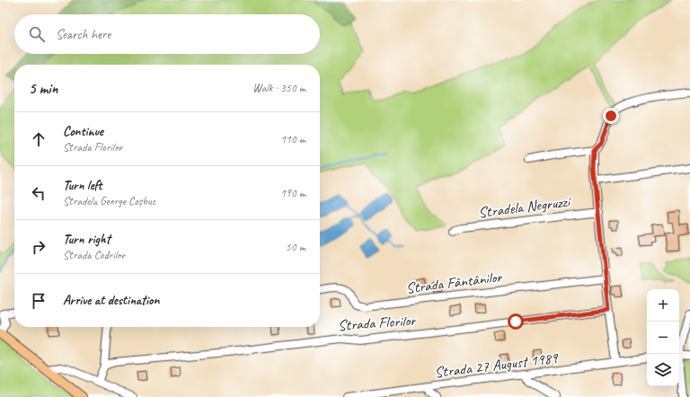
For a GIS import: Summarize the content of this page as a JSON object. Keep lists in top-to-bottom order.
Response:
{
  "streets": {
    "street": [
      "Stradela Negruzzi",
      "Strada Fântânilor",
      "Strada Florilor",
      "Strada 27 August 1989"
    ]
  },
  "page": {
    "search": "Search here",
    "heading": ["5 min", "Walk · 350 m"],
    "list": [
      ["Continue", "Strada Florilor", "110 m"],
      ["Turn left", "Stradela George Coșbuc", "190 m"],
      ["Turn right", "Strada Codrilor", "50 m"],
      "Arrive at destination"
    ],
    "map_buttons": ["+", "−"]
  }
}
